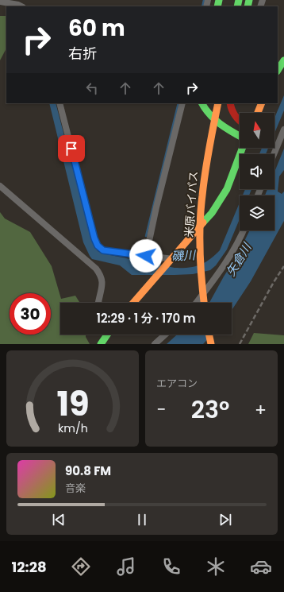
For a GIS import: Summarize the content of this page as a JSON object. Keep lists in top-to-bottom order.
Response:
{
  "streets": {
    "main road": ["米原バイパス"]
  },
  "water": ["磯川", "矢倉川"],
  "north": "top",
  "page": {
    "turn": ["60 m", "右折"],
    "limit": "30",
    "trip": "12:29 · 1 分 · 170 m",
    "tile": "エアコン",
    "heat": ["−", "23°", "+"],
    "song": ["90.8 FM", "音楽"],
    "tabs": "12:28",
    "gauge": ["19", "km/h"]
  }
}
